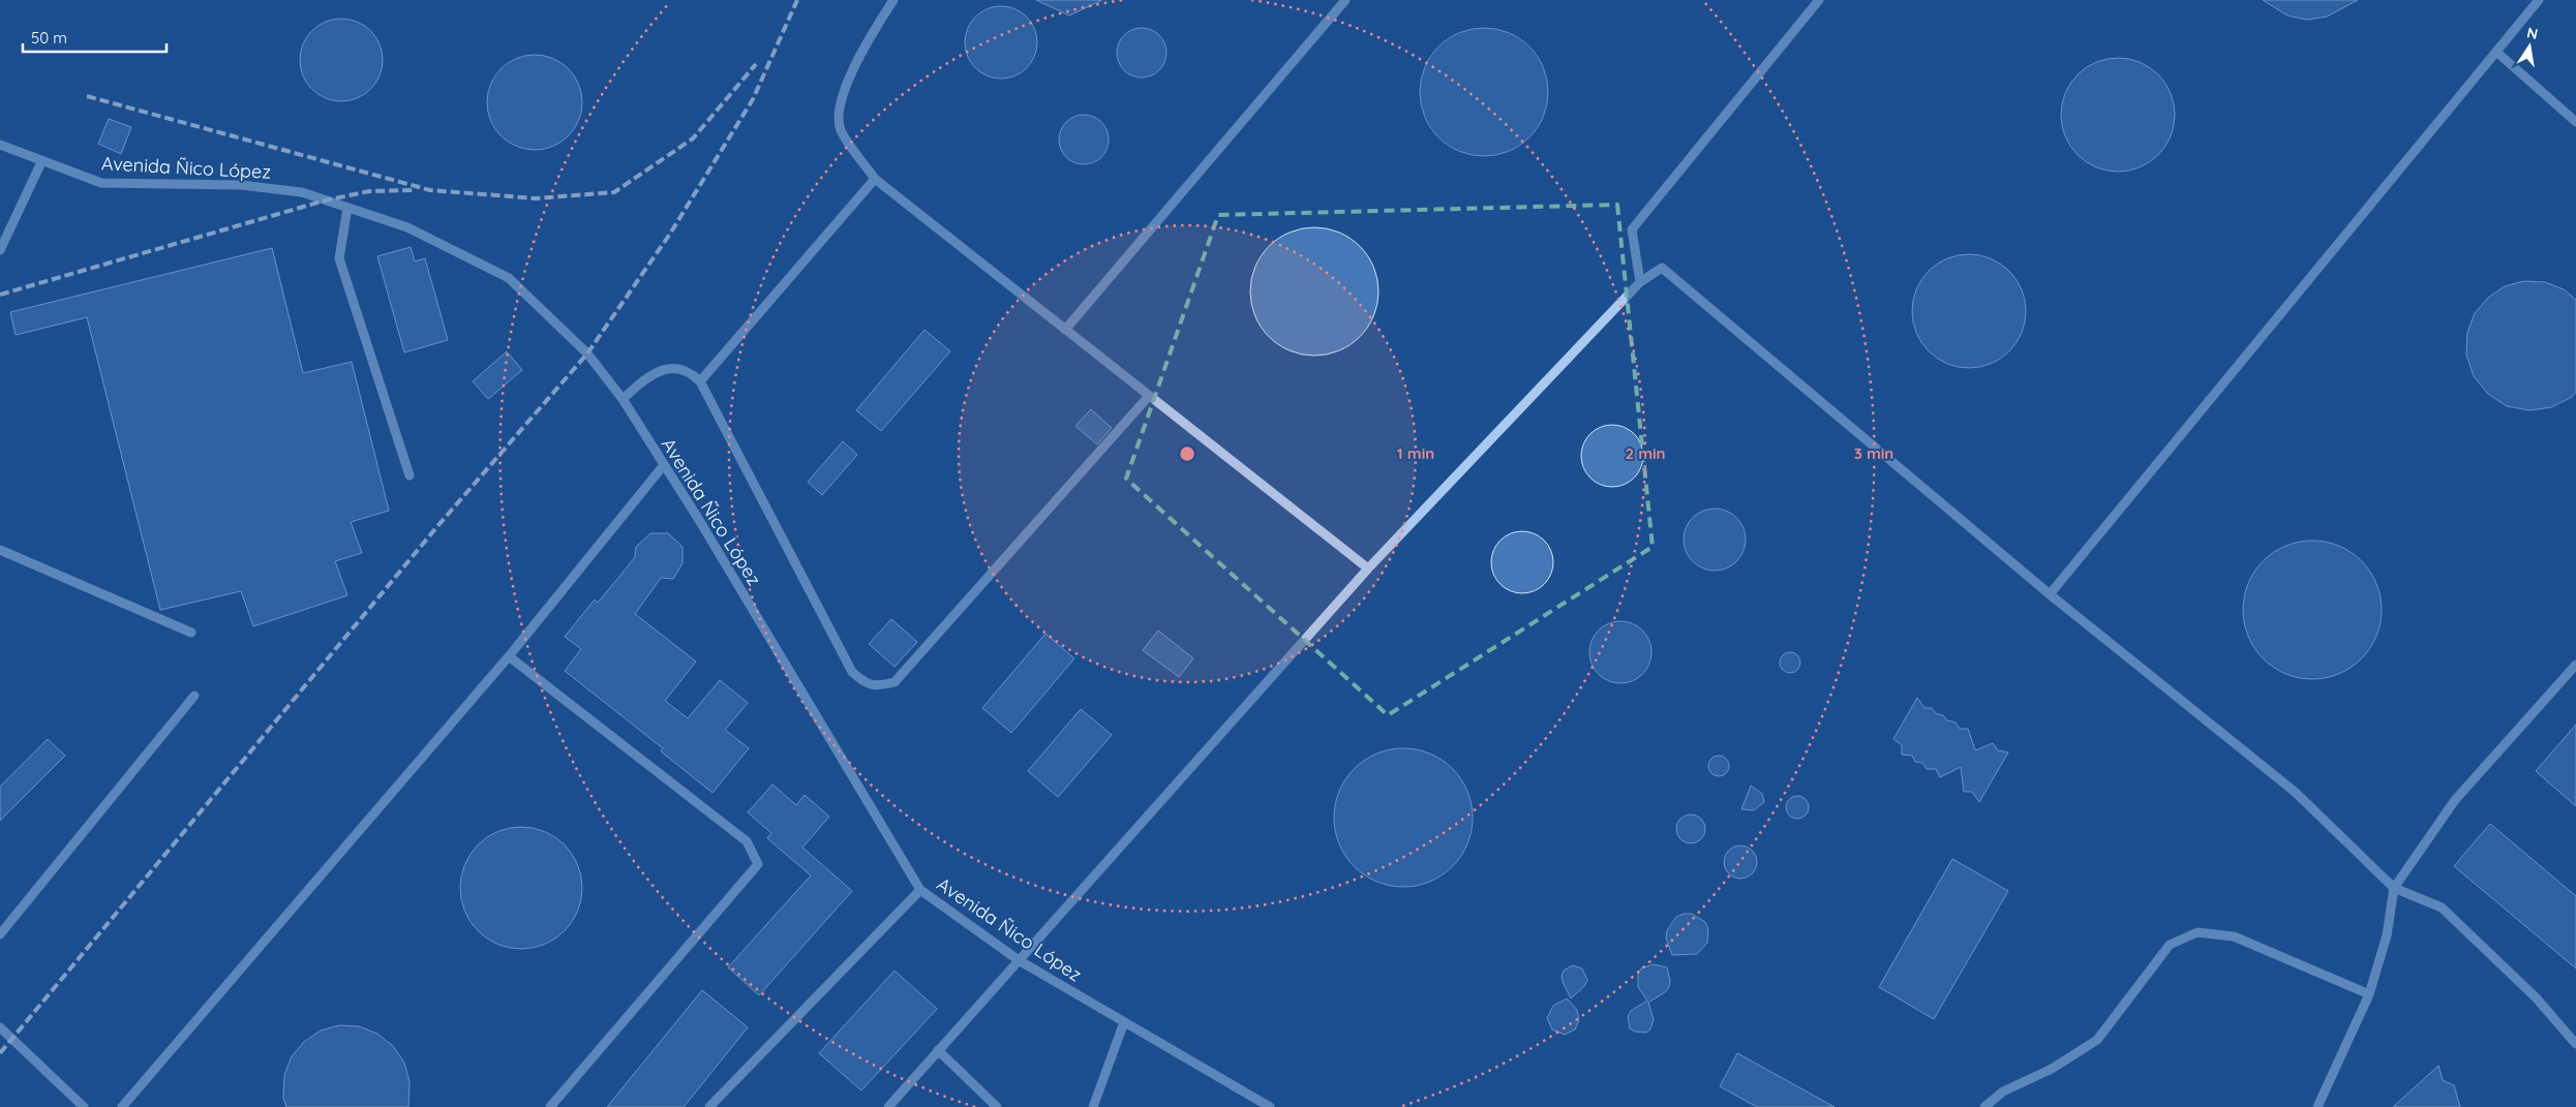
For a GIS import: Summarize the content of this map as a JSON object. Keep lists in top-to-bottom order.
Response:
{
  "streets": {
    "street": ["Avenida Ñico López"]
  },
  "scale_bar": "50 m",
  "north": "top",
  "rings": ["1 min", "2 min", "3 min"]
}
